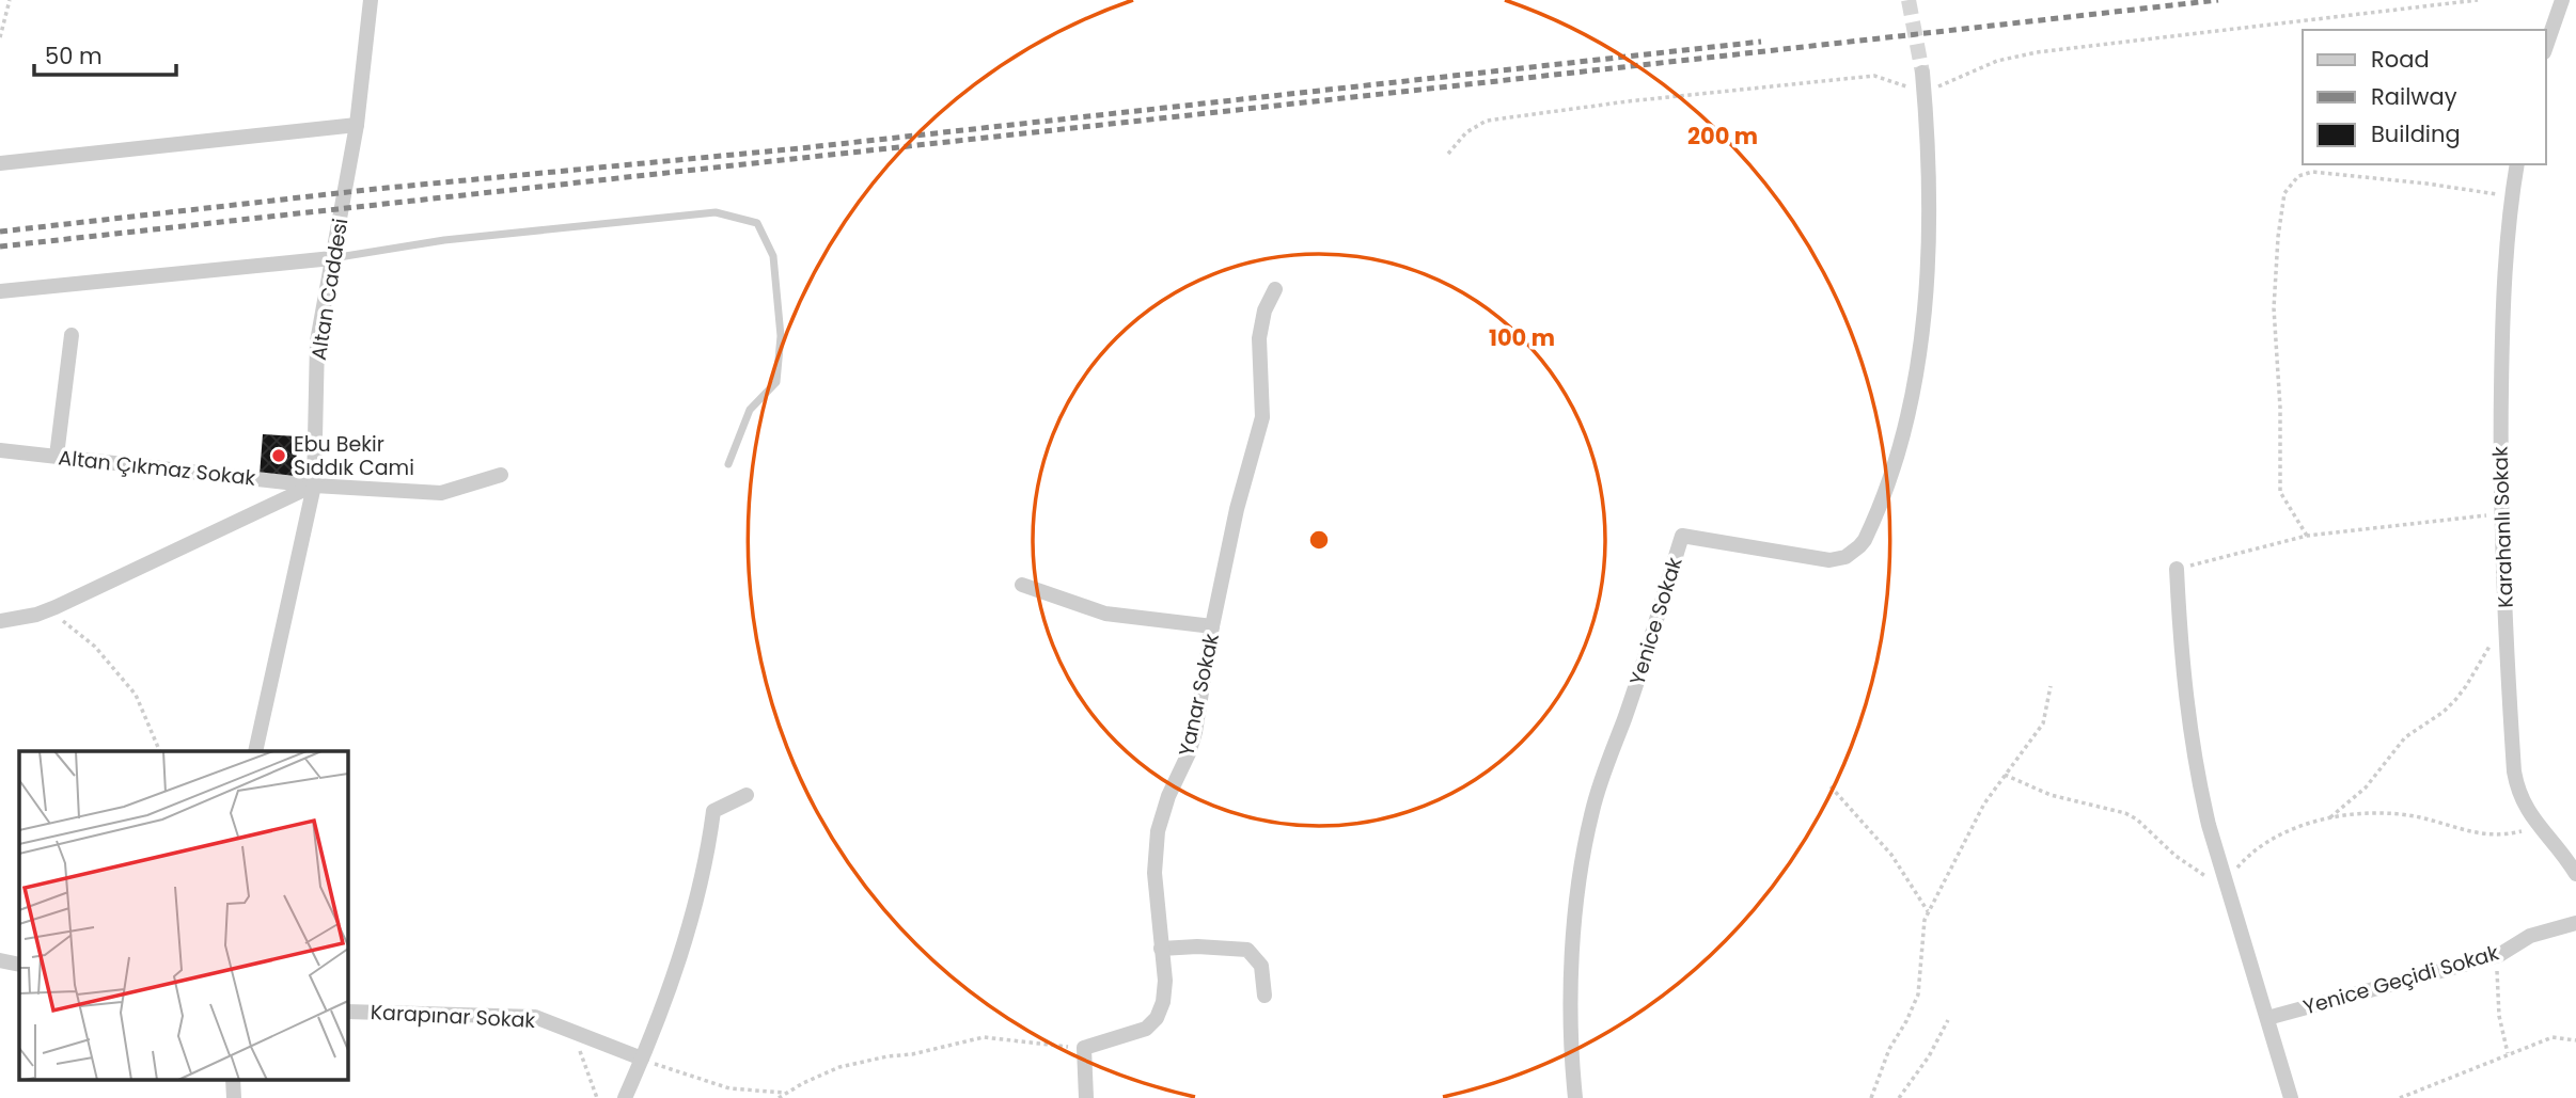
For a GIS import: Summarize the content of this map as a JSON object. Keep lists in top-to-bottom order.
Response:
{
  "streets": {
    "street": [
      "Altan Caddesi",
      "Altan Çıkmaz Sokak",
      "Karahanlı Sokak",
      "Yenice Sokak",
      "Yanar Sokak",
      "Yenice Geçidi Sokak",
      "Karapınar Sokak"
    ]
  },
  "crossings": [
    ["Altan Caddesi", "Altan Çıkmaz Sokak"]
  ],
  "places": ["Ebu Bekir Sıddık Cami"],
  "legend": ["Road", "Railway", "Building"],
  "scale_bar": "50 m",
  "rings": ["200 m", "100 m"]
}
